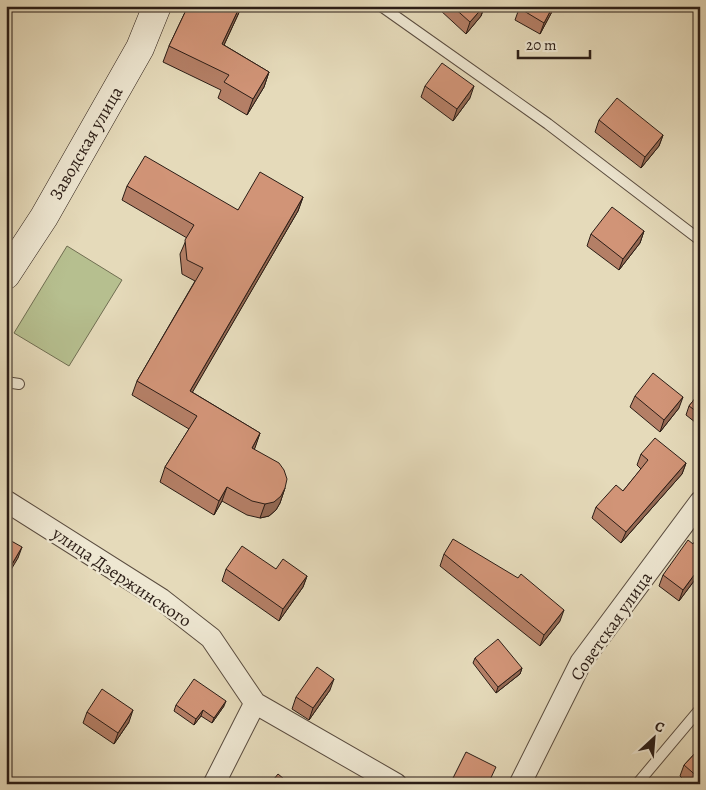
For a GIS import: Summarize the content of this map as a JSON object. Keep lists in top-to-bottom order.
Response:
{
  "streets": {
    "street": ["Заводская улица", "улица Дзержинского", "Советская улица"]
  },
  "scale_bar": "20 m",
  "north": "top right"
}
